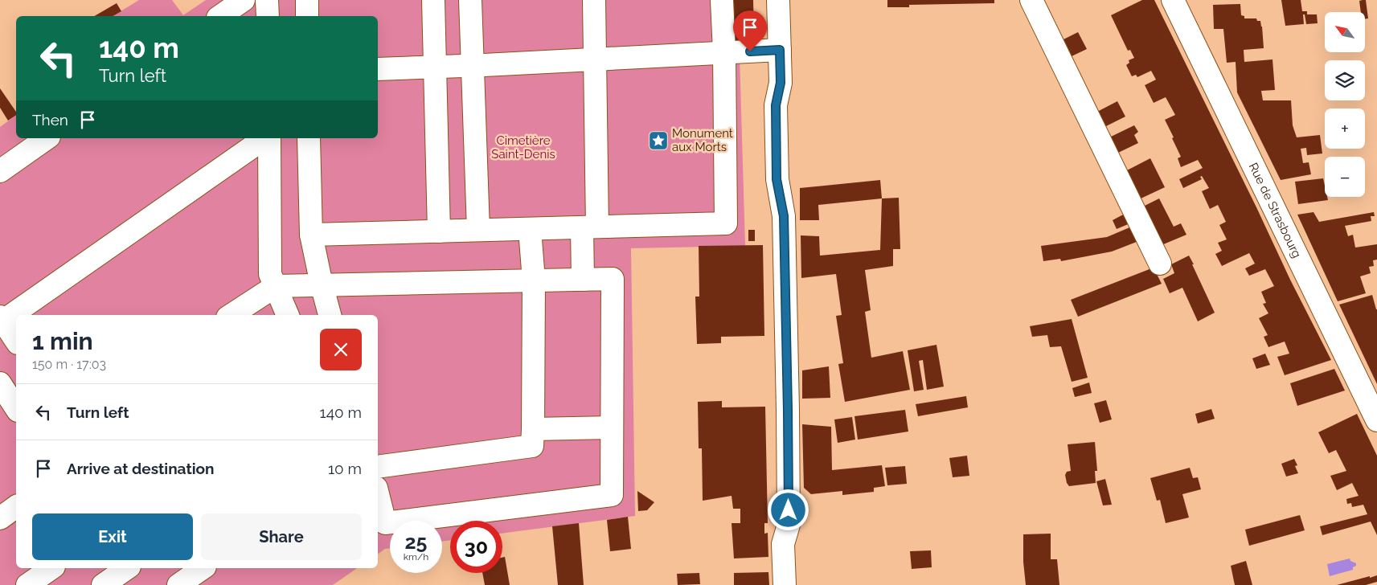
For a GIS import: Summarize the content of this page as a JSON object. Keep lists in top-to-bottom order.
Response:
{
  "streets": {
    "street": ["Rue de Strasbourg"]
  },
  "parks": ["Cimetière Saint-Denis"],
  "places": {
    "place": ["Monument aux Morts"]
  },
  "north": "top left",
  "page": {
    "map_buttons": ["+", "−"],
    "turn": ["140 m", "Turn left"],
    "then": "Then",
    "heading": ["1 min", "150 m · 17:03"],
    "list": [
      {
        "name": "Turn left",
        "value": "140 m"
      },
      {
        "name": "Arrive at destination",
        "value": "10 m"
      }
    ],
    "buttons": ["Exit", "Share"],
    "speed": "25 km/h",
    "limit": "30"
  }
}
